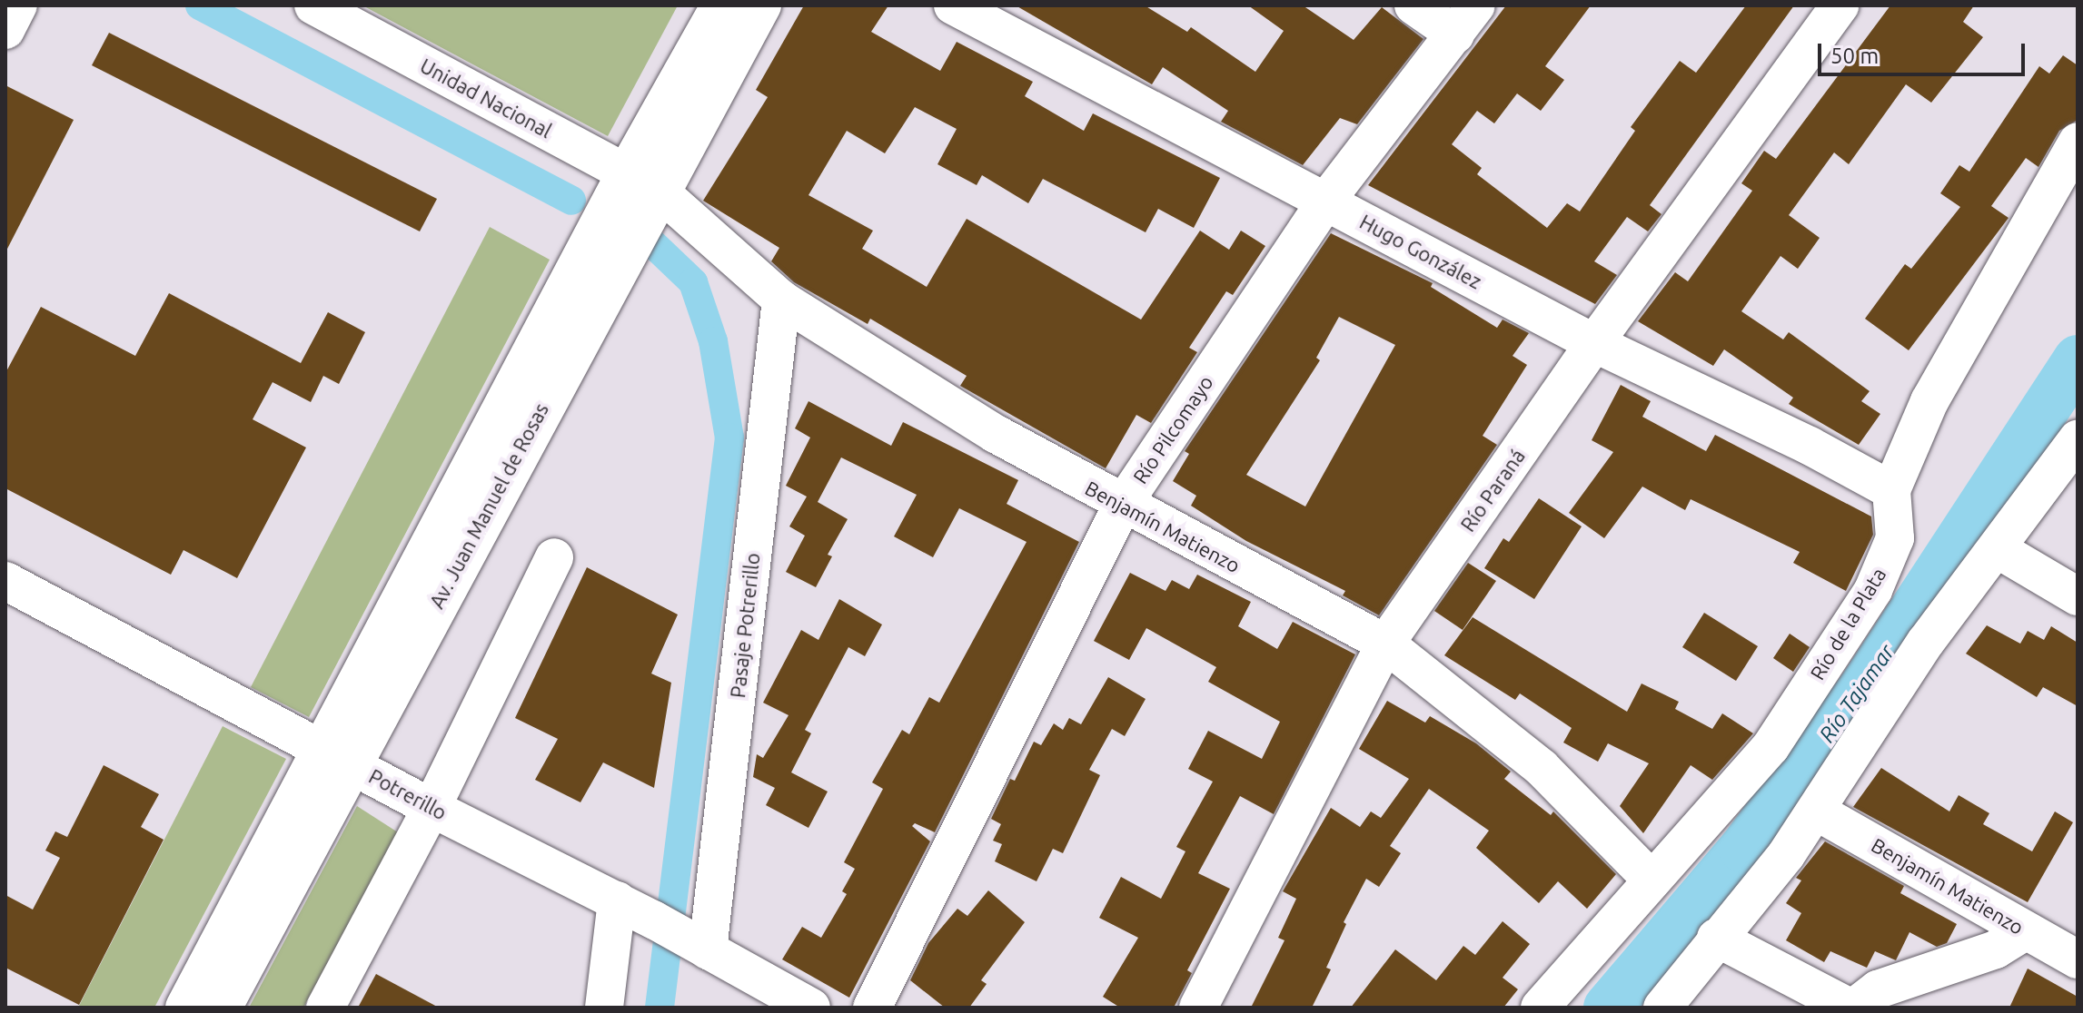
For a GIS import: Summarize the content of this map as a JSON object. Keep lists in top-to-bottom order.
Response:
{
  "streets": {
    "main road": ["Av. Juan Manuel de Rosas"],
    "street": [
      "Unidad Nacional",
      "Hugo González",
      "Río Pilcomayo",
      "Río Paraná",
      "Benjamín Matienzo",
      "Río de la Plata",
      "Pasaje Potrerillo",
      "Potrerillo"
    ]
  },
  "crossings": [
    ["Unidad Nacional", "Av. Juan Manuel de Rosas"],
    ["Unidad Nacional", "Benjamín Matienzo"],
    ["Hugo González", "Río Pilcomayo"],
    ["Hugo González", "Río Paraná"],
    ["Hugo González", "Río de la Plata"],
    ["Río Pilcomayo", "Benjamín Matienzo"],
    ["Río Paraná", "Benjamín Matienzo"],
    ["Av. Juan Manuel de Rosas", "Benjamín Matienzo"],
    ["Av. Juan Manuel de Rosas", "Potrerillo"],
    ["Benjamín Matienzo", "Río de la Plata"],
    ["Benjamín Matienzo", "Pasaje Potrerillo"],
    ["Pasaje Potrerillo", "Potrerillo"]
  ],
  "water": ["Río Tajamar"],
  "scale_bar": "50 m"
}
